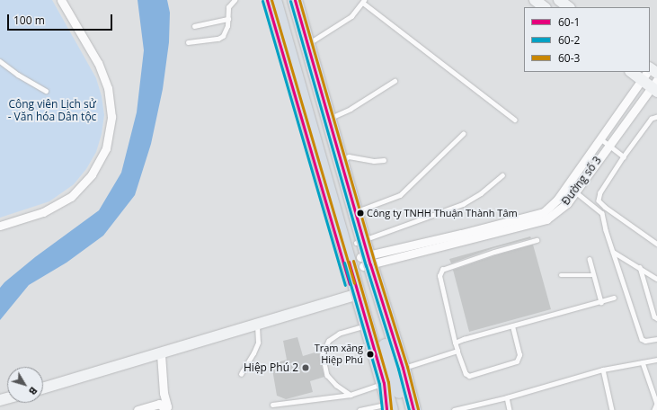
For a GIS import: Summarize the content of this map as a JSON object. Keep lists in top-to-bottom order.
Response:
{
  "streets": {
    "street": ["Đường số 3"]
  },
  "parks": ["Công viên Lịch sử - Văn hóa Dân tộc"],
  "places": ["Công ty TNHH Thuận Thành Tâm", "Trạm xăng Hiệp Phú", "Hiệp Phú 2"],
  "lines": ["transit line 60-1", "transit line 60-3", "transit line 60-2"],
  "legend": ["60-1", "60-2", "60-3"],
  "scale_bar": "100 m",
  "north": "bottom right"
}
